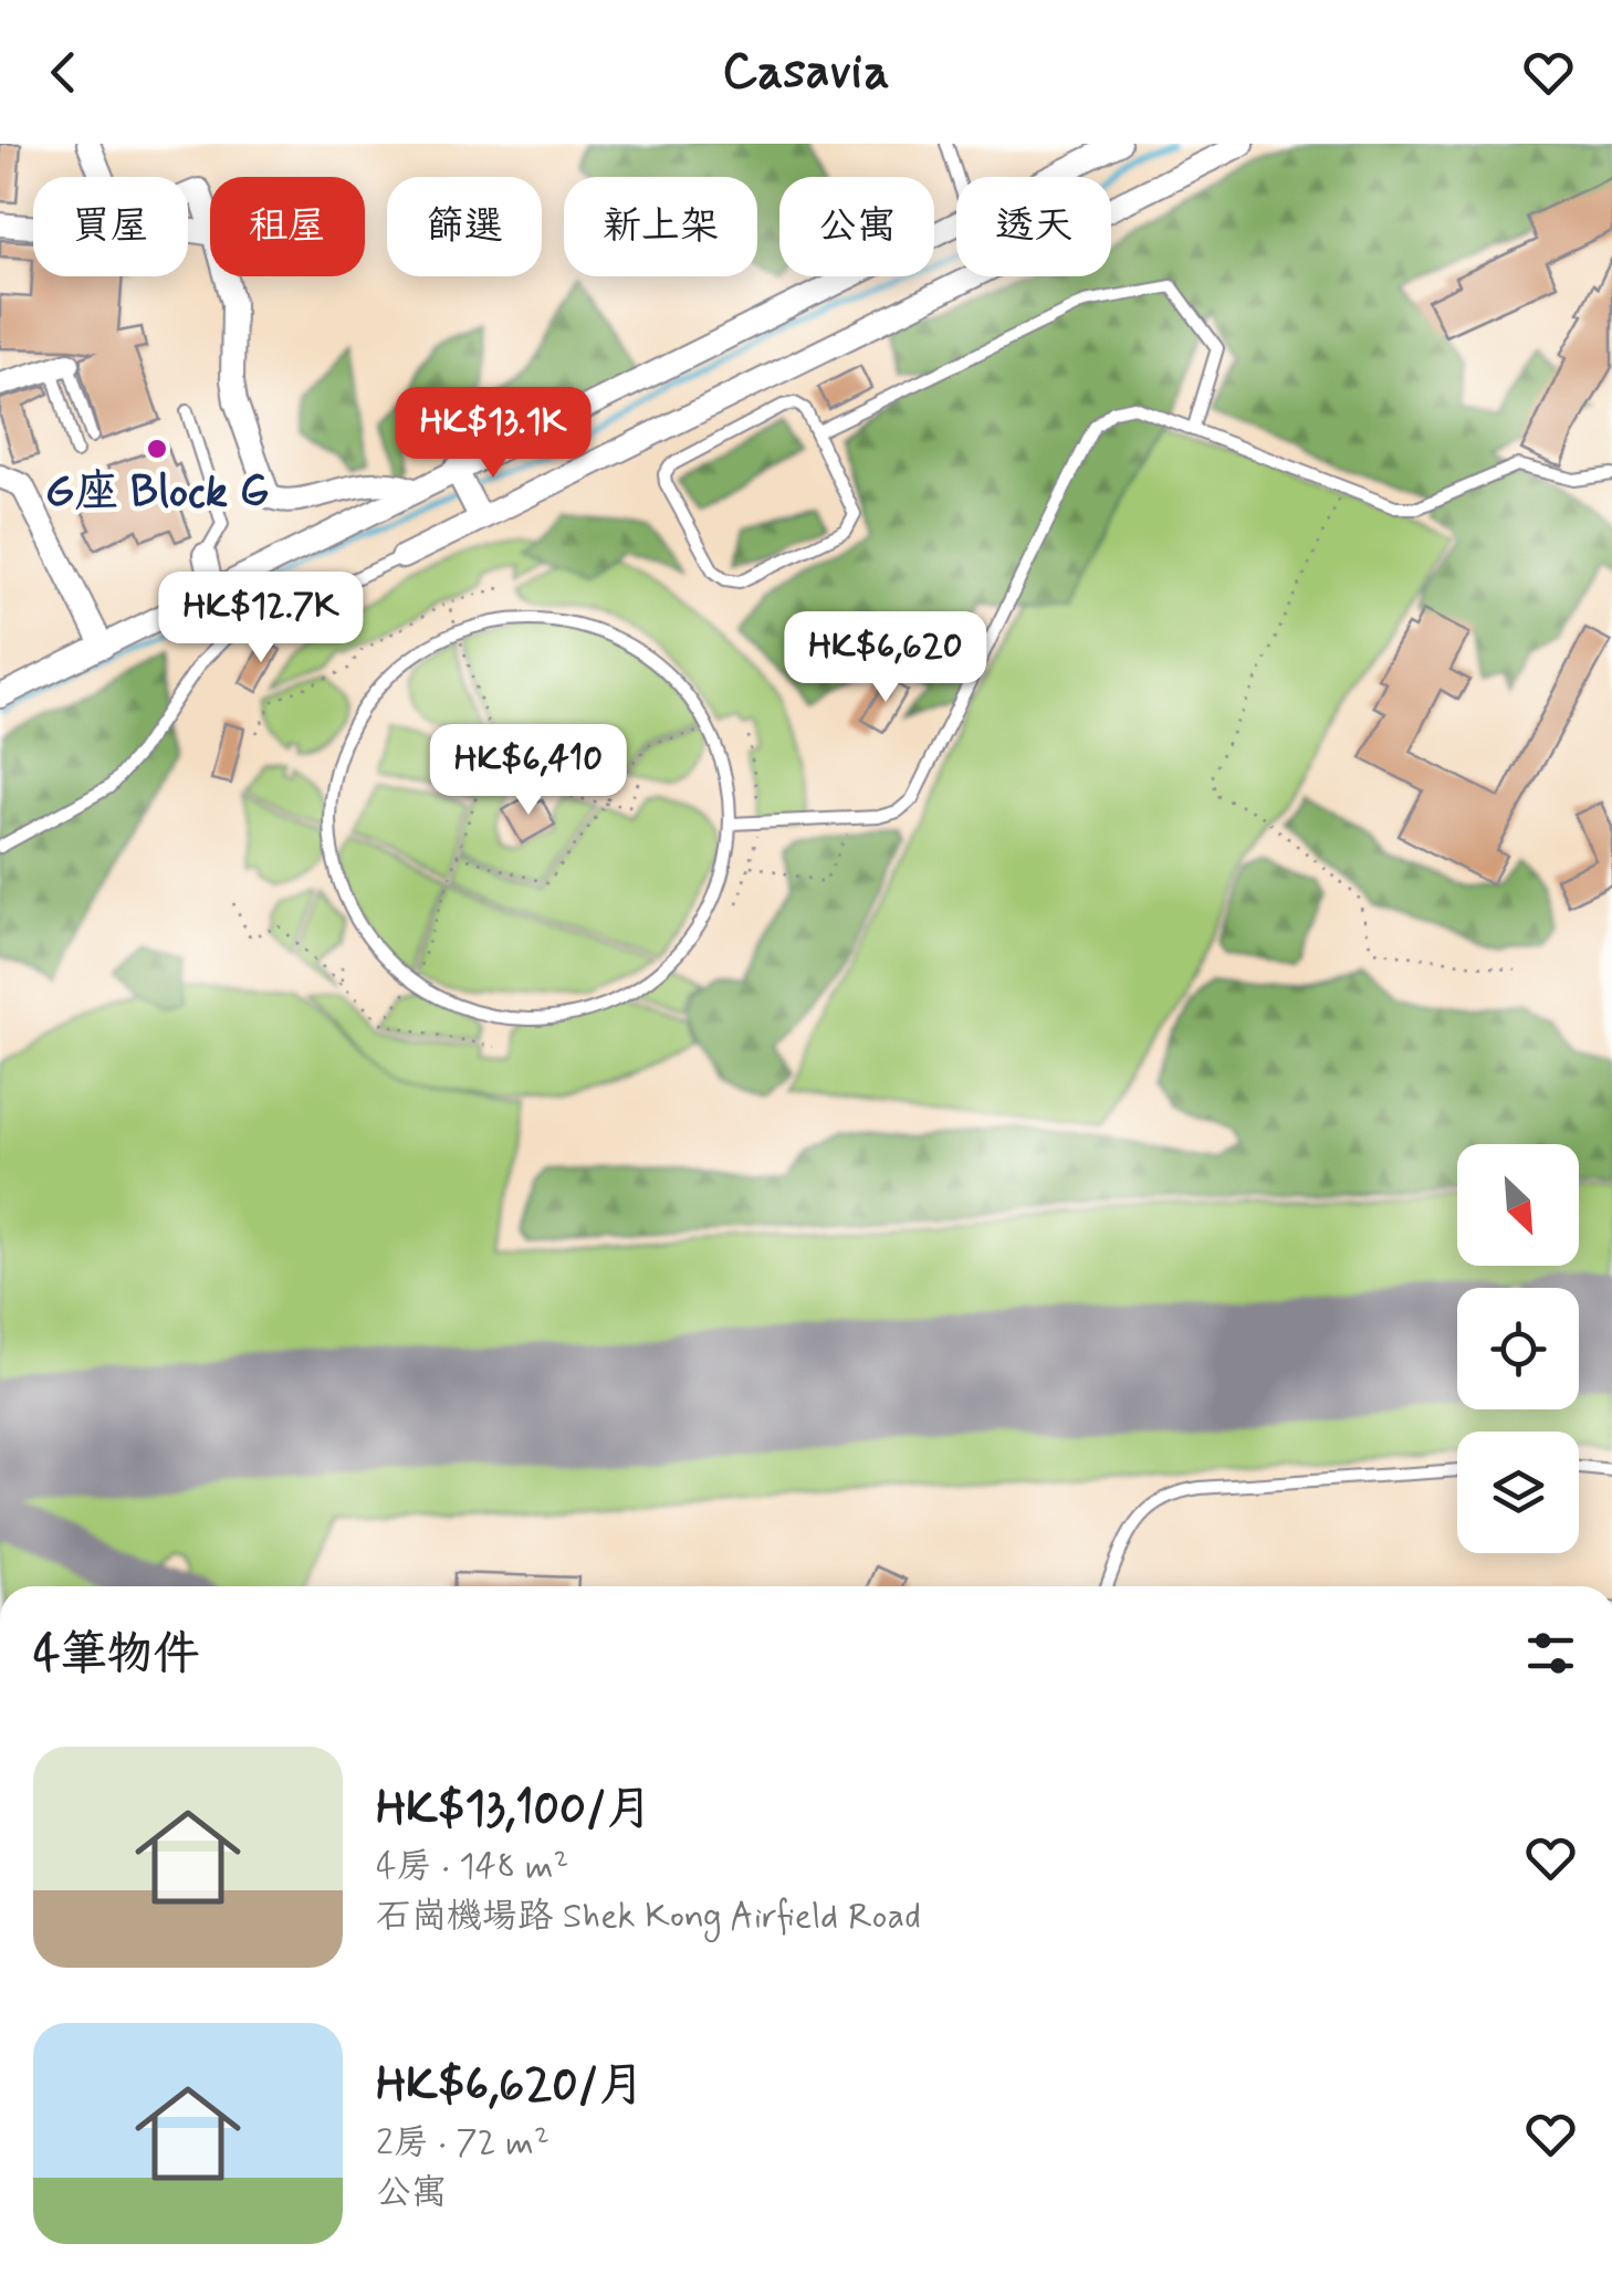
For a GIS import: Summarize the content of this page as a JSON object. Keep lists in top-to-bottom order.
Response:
{
  "places": ["G座 Block G"],
  "north": "bottom right",
  "page": {
    "header": "Casavia",
    "chip": [
      "買屋",
      "租屋",
      "篩選",
      "新上架",
      "公寓",
      "透天"
    ],
    "price": [
      "HK$13.1K",
      "HK$12.7K",
      "HK$6,620",
      "HK$6,410"
    ],
    "heading": "4筆物件",
    "list": [
      {
        "name": "HK$13,100/月",
        "note": "4房 · 148 m² · 石崗機場路 Shek Kong Airfield Road"
      },
      {
        "name": "HK$6,620/月",
        "note": "2房 · 72 m² · 公寓"
      }
    ]
  }
}
